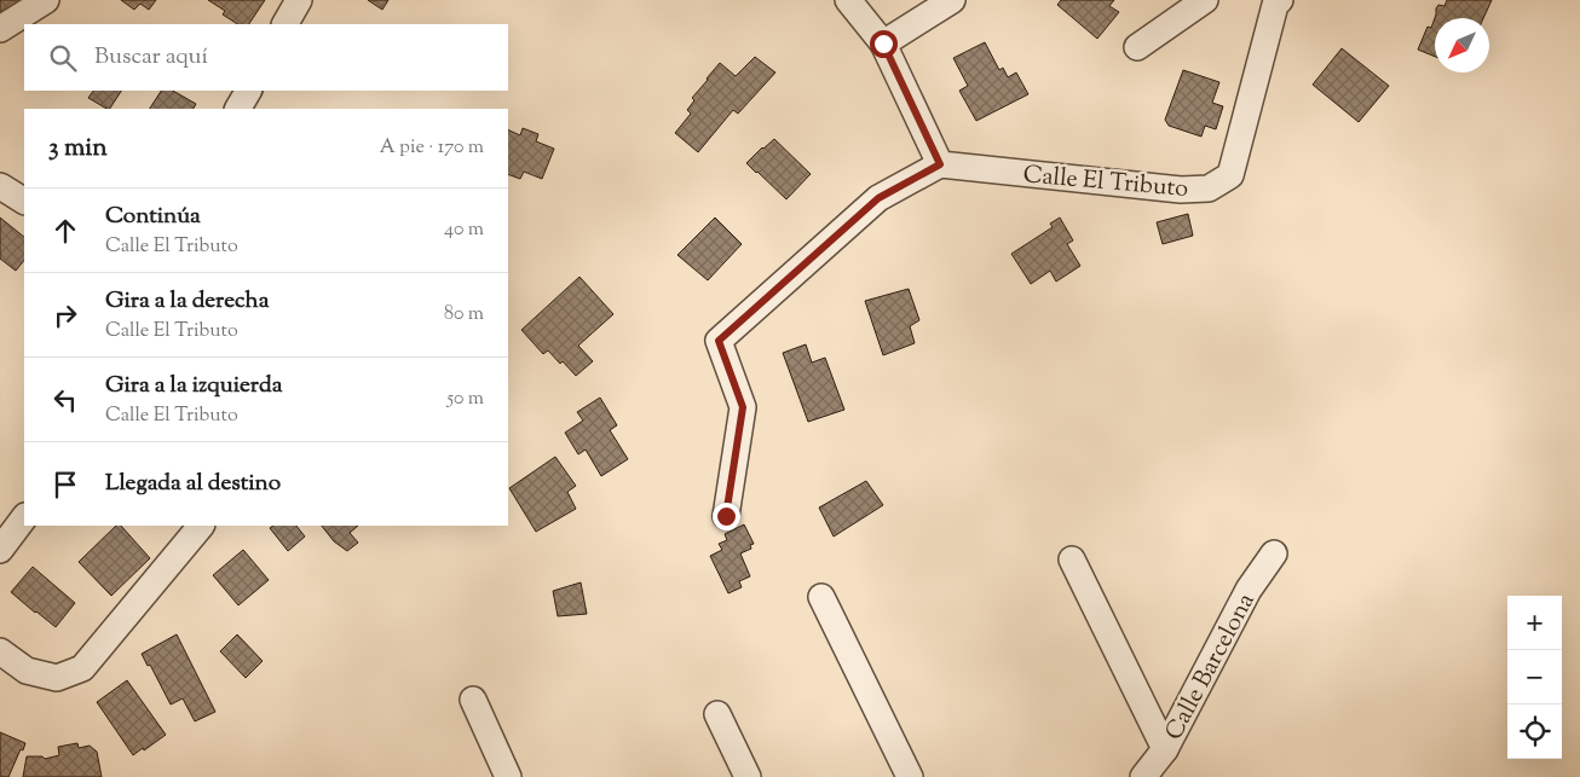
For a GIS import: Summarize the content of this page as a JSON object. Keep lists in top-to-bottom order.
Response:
{
  "streets": {
    "street": ["Calle El Tributo", "Calle Barcelona"]
  },
  "north": "bottom left",
  "page": {
    "search": "Buscar aquí",
    "heading": ["3 min", "A pie · 170 m"],
    "list": [
      ["Continúa", "Calle El Tributo", "40 m"],
      ["Gira a la derecha", "Calle El Tributo", "80 m"],
      ["Gira a la izquierda", "Calle El Tributo", "50 m"],
      "Llegada al destino"
    ],
    "map_buttons": ["+", "−"]
  }
}
